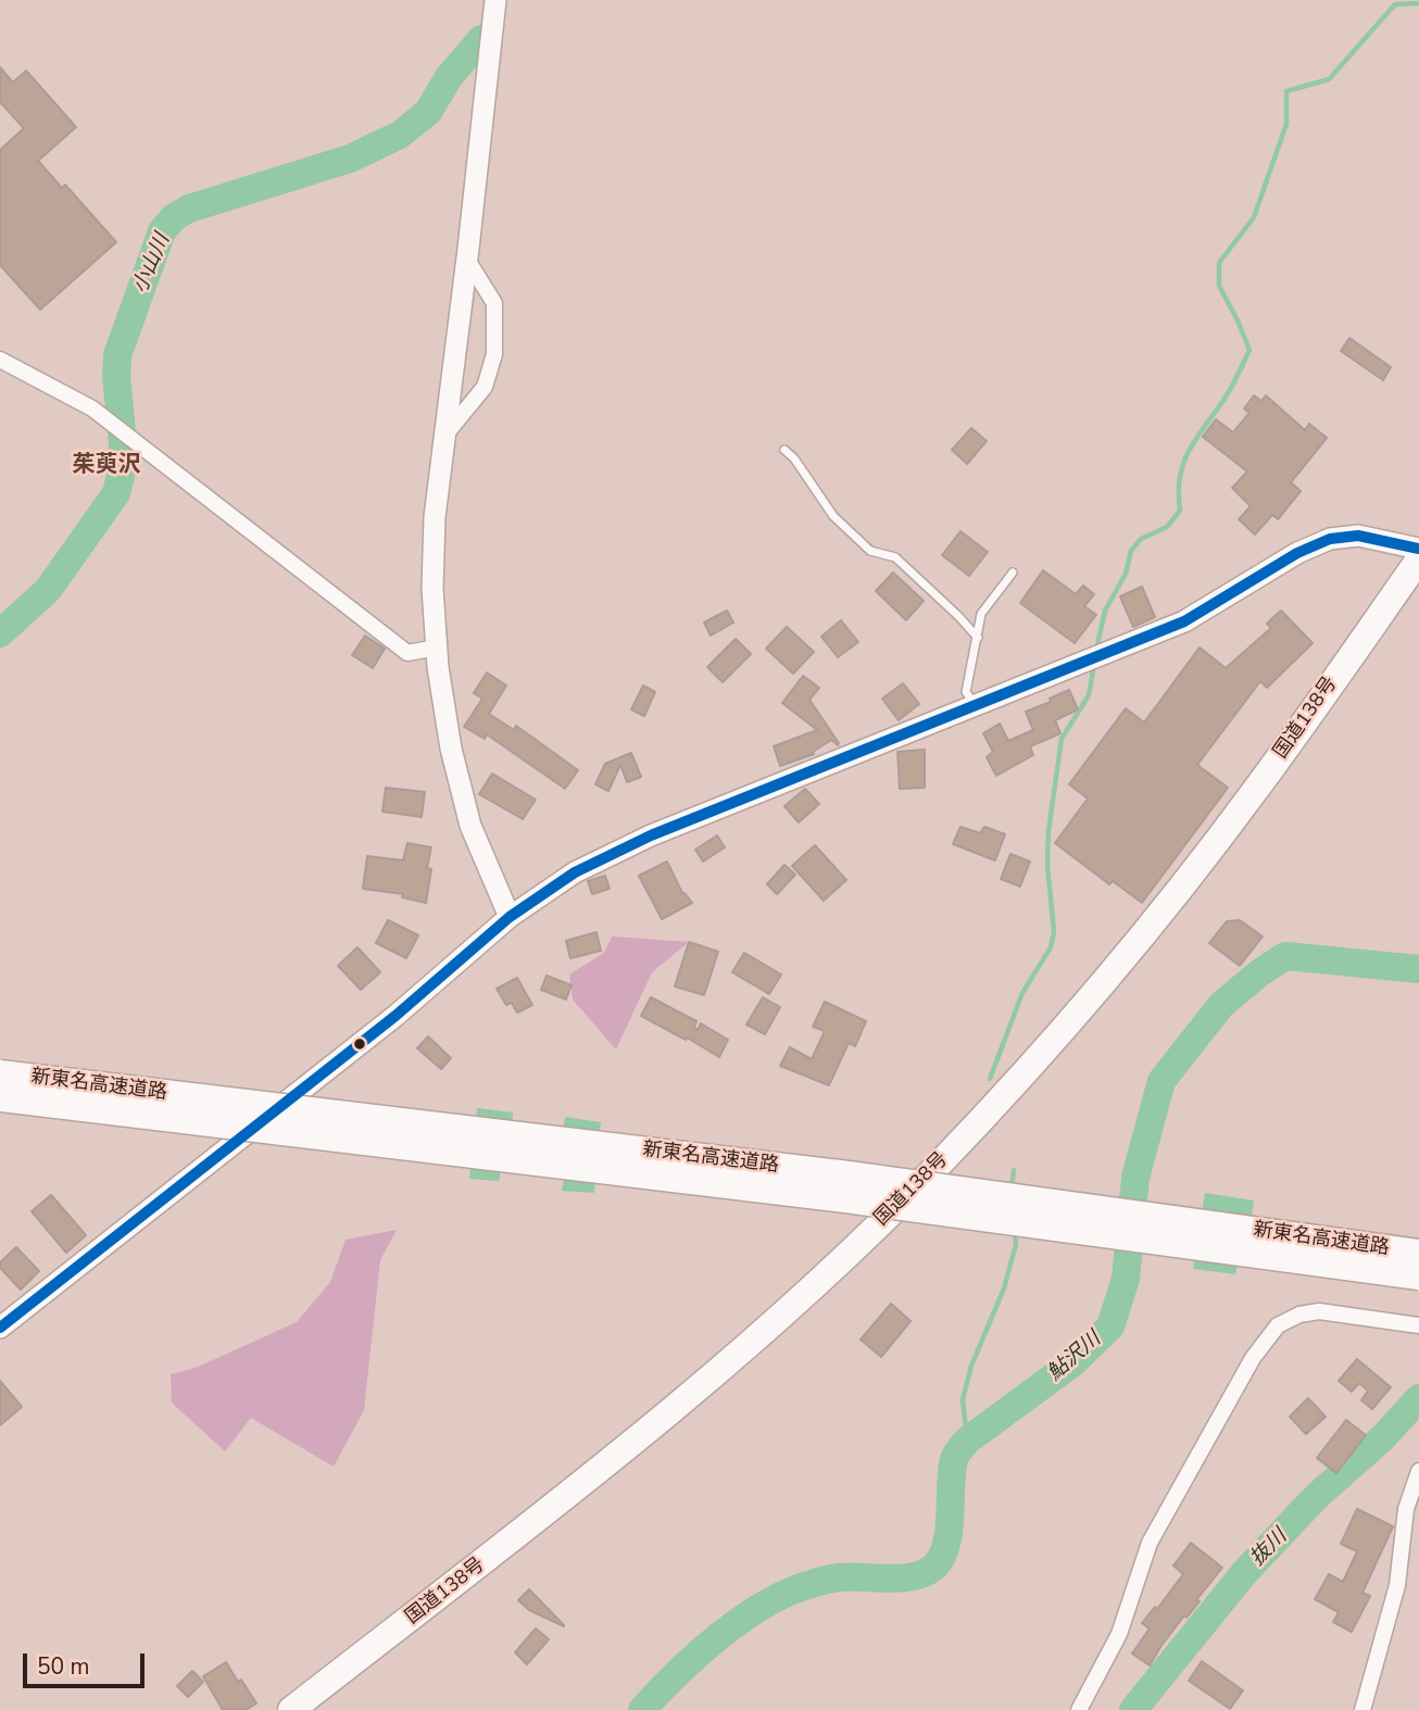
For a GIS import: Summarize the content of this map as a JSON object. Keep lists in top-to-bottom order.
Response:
{
  "streets": {
    "highway": ["国道138号", "新東名高速道路"]
  },
  "districts": ["茱萸沢"],
  "water": ["小山川", "鮎沢川", "抜川"],
  "scale_bar": "50 m"
}
